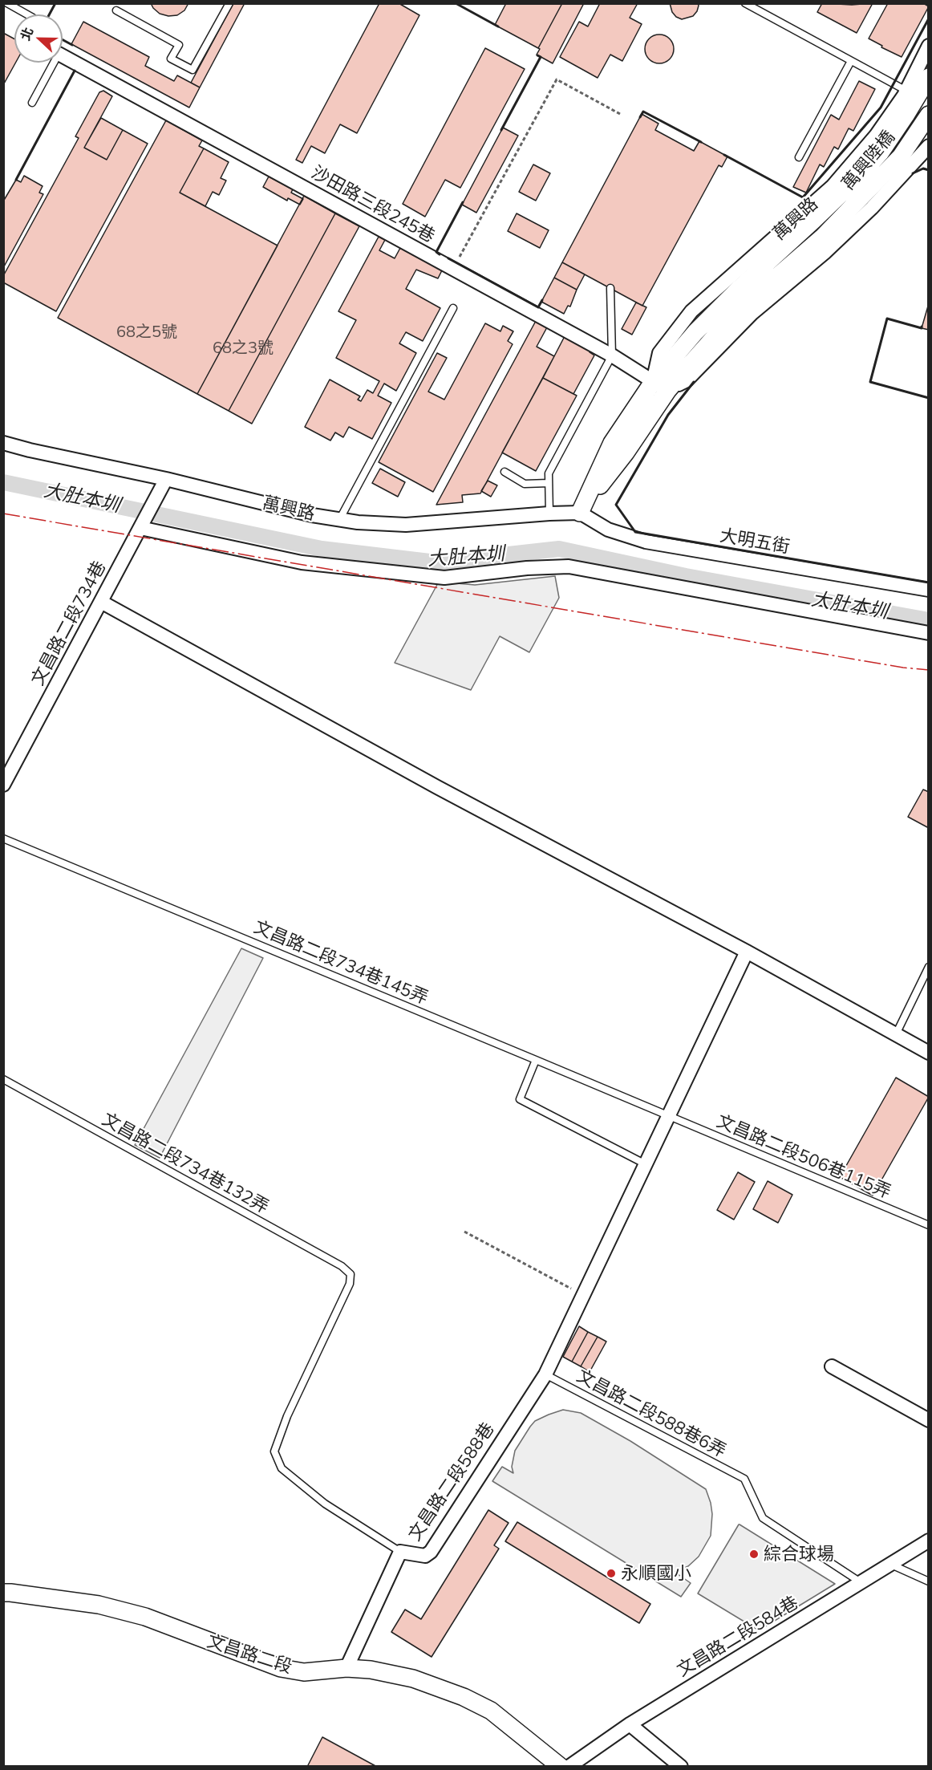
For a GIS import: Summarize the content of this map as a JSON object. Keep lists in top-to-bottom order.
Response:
{
  "streets": {
    "street": [
      "萬興陸橋",
      "沙田路三段245巷",
      "萬興路",
      "大明五街",
      "文昌路二段734巷",
      "文昌路二段588巷",
      "文昌路二段584巷",
      "文昌路二段"
    ],
    "lane": [
      "文昌路二段734巷145弄",
      "文昌路二段506巷115弄",
      "文昌路二段734巷132弄",
      "文昌路二段588巷6弄"
    ]
  },
  "crossings": [
    ["萬興陸橋", "萬興路"],
    ["沙田路三段245巷", "萬興路"],
    ["萬興路", "大明五街"],
    ["萬興路", "文昌路二段734巷"],
    ["文昌路二段734巷145弄", "文昌路二段506巷115弄"],
    ["文昌路二段734巷145弄", "文昌路二段588巷"],
    ["文昌路二段506巷115弄", "文昌路二段588巷"],
    ["文昌路二段734巷132弄", "文昌路二段588巷"],
    ["文昌路二段588巷6弄", "文昌路二段588巷"],
    ["文昌路二段588巷6弄", "文昌路二段584巷"],
    ["文昌路二段588巷", "文昌路二段"]
  ],
  "water": ["大肚本圳"],
  "places": ["綜合球場", "永順國小"],
  "house_numbers": ["68之5號", "68之3號"],
  "north": "left"
}
